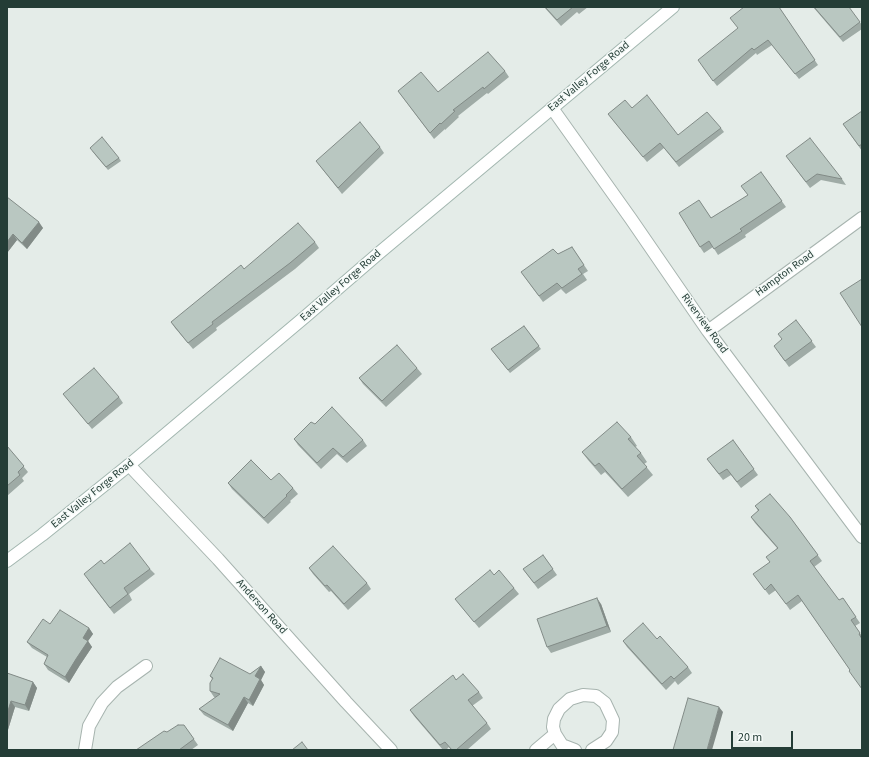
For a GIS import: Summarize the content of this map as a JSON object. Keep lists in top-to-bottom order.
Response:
{
  "streets": {
    "street": [
      "East Valley Forge Road",
      "Hampton Road",
      "Riverview Road",
      "Anderson Road"
    ]
  },
  "crossings": [
    ["East Valley Forge Road", "Riverview Road"],
    ["East Valley Forge Road", "Anderson Road"],
    ["Hampton Road", "Riverview Road"]
  ],
  "scale_bar": "20 m"
}
